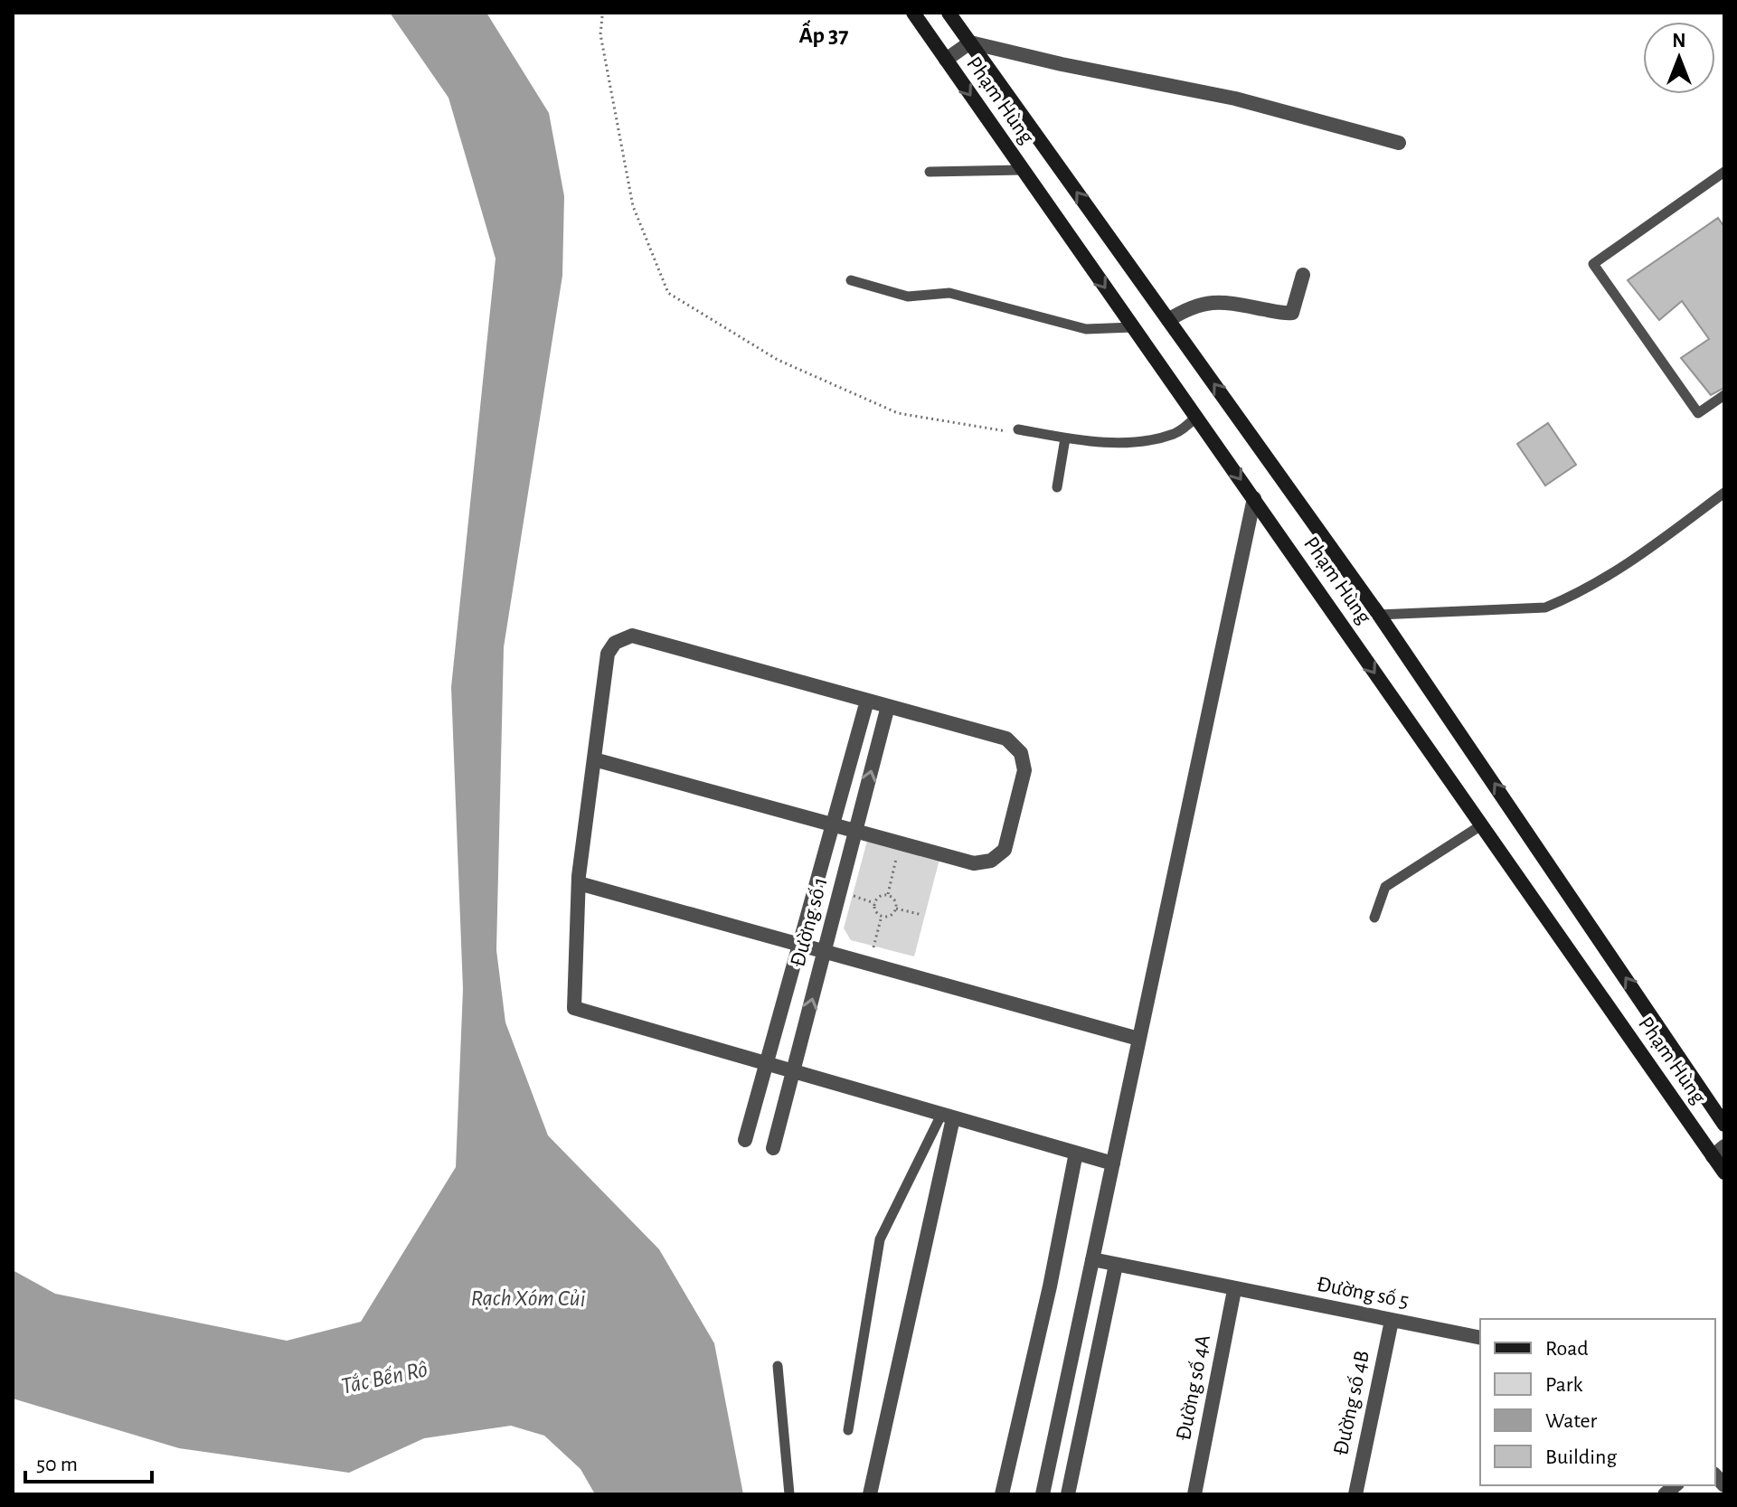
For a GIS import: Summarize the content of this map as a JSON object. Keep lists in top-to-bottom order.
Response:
{
  "streets": {
    "main road": ["Phạm Hùng"],
    "street": [
      "Đường số 1",
      "Đường số 5",
      "Đường số 4A",
      "Đường số 4B"
    ]
  },
  "crossings": [
    ["Đường số 5", "Đường số 4A"],
    ["Đường số 5", "Đường số 4B"]
  ],
  "districts": ["Ấp 37"],
  "water": ["Rạch Xóm Củi", "Tắc Bến Rô"],
  "legend": [
    "Road",
    "Park",
    "Water",
    "Building"
  ],
  "scale_bar": "50 m",
  "north": "top"
}
